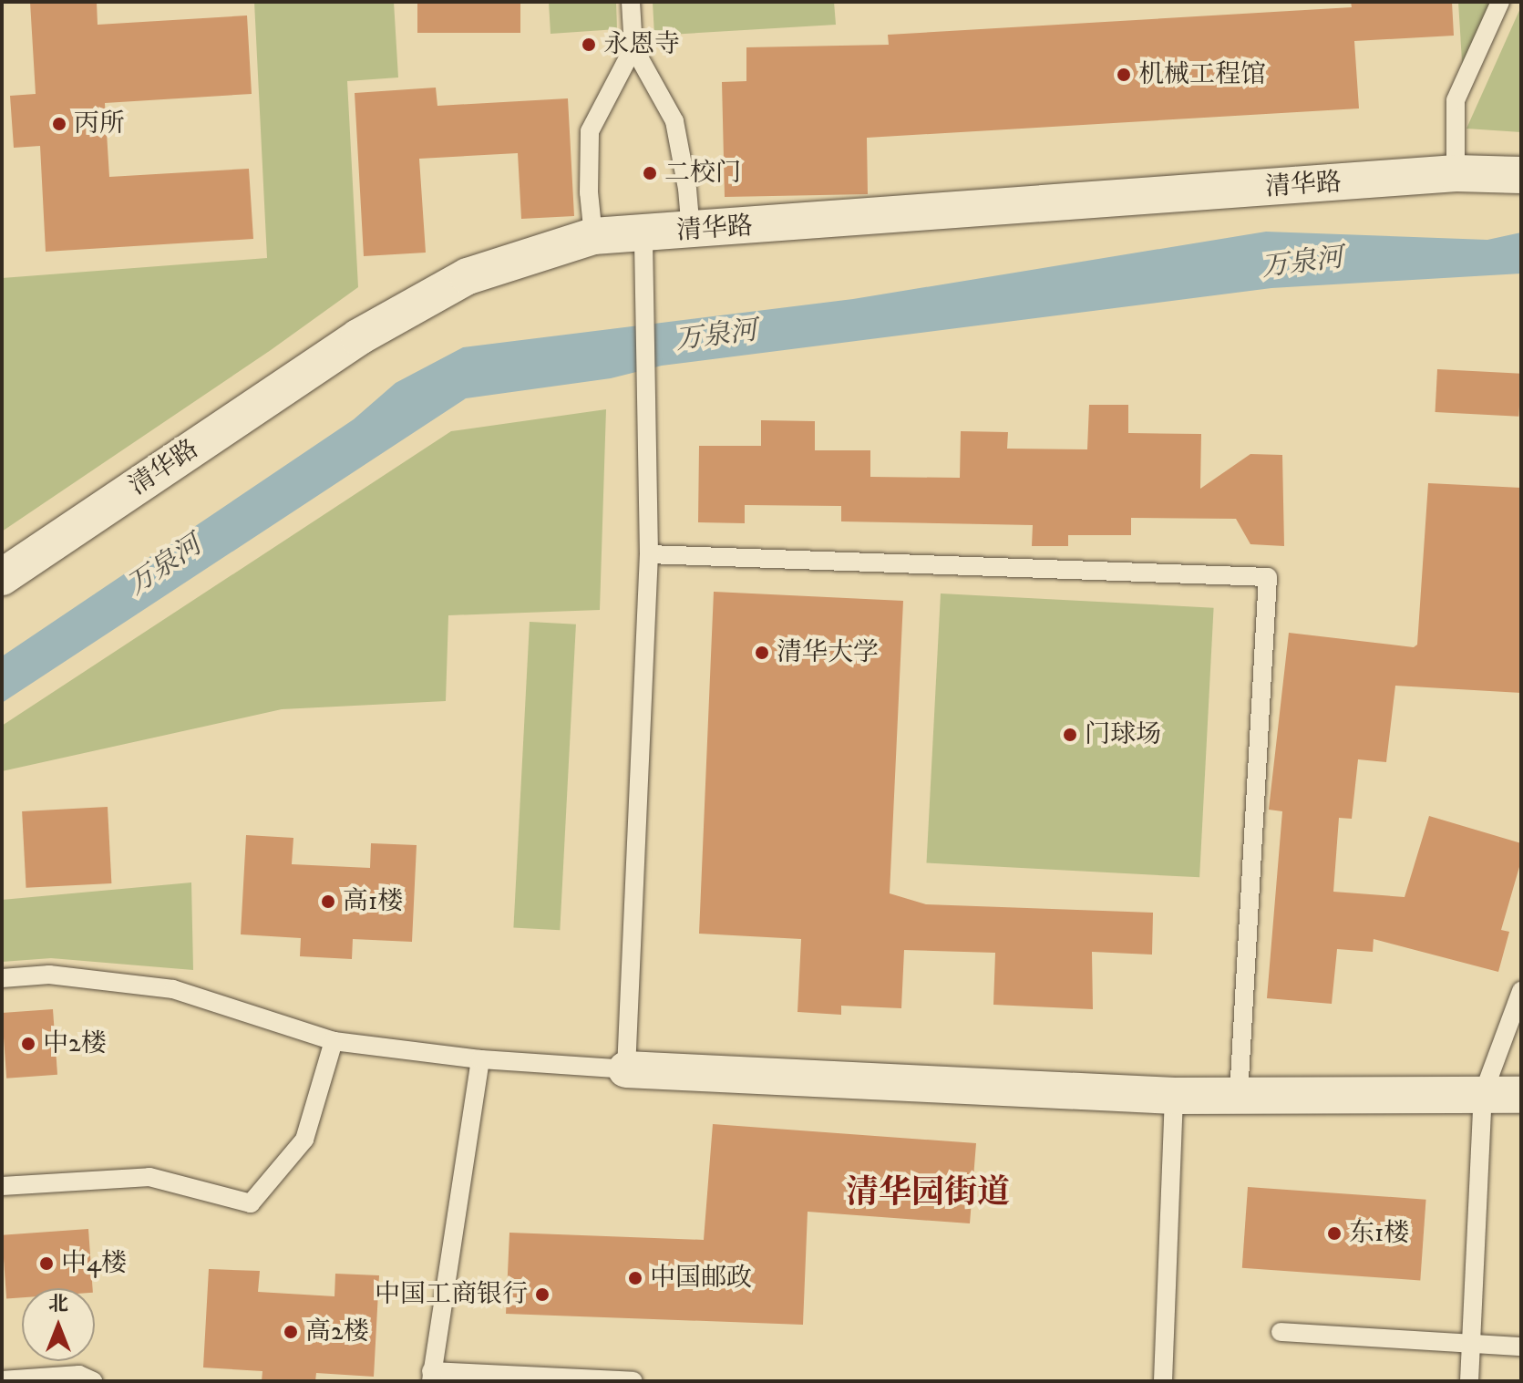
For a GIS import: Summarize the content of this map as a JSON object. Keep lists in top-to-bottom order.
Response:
{
  "streets": {
    "street": ["清华路"]
  },
  "districts": ["清华园街道"],
  "water": ["万泉河"],
  "places": [
    "永恩寺",
    "机械工程馆",
    "丙所",
    "二校门",
    "清华大学",
    "门球场",
    "高1楼",
    "中2楼",
    "东1楼",
    "中4楼",
    "中国邮政",
    "中国工商银行",
    "高2楼"
  ],
  "north": "top"
}
